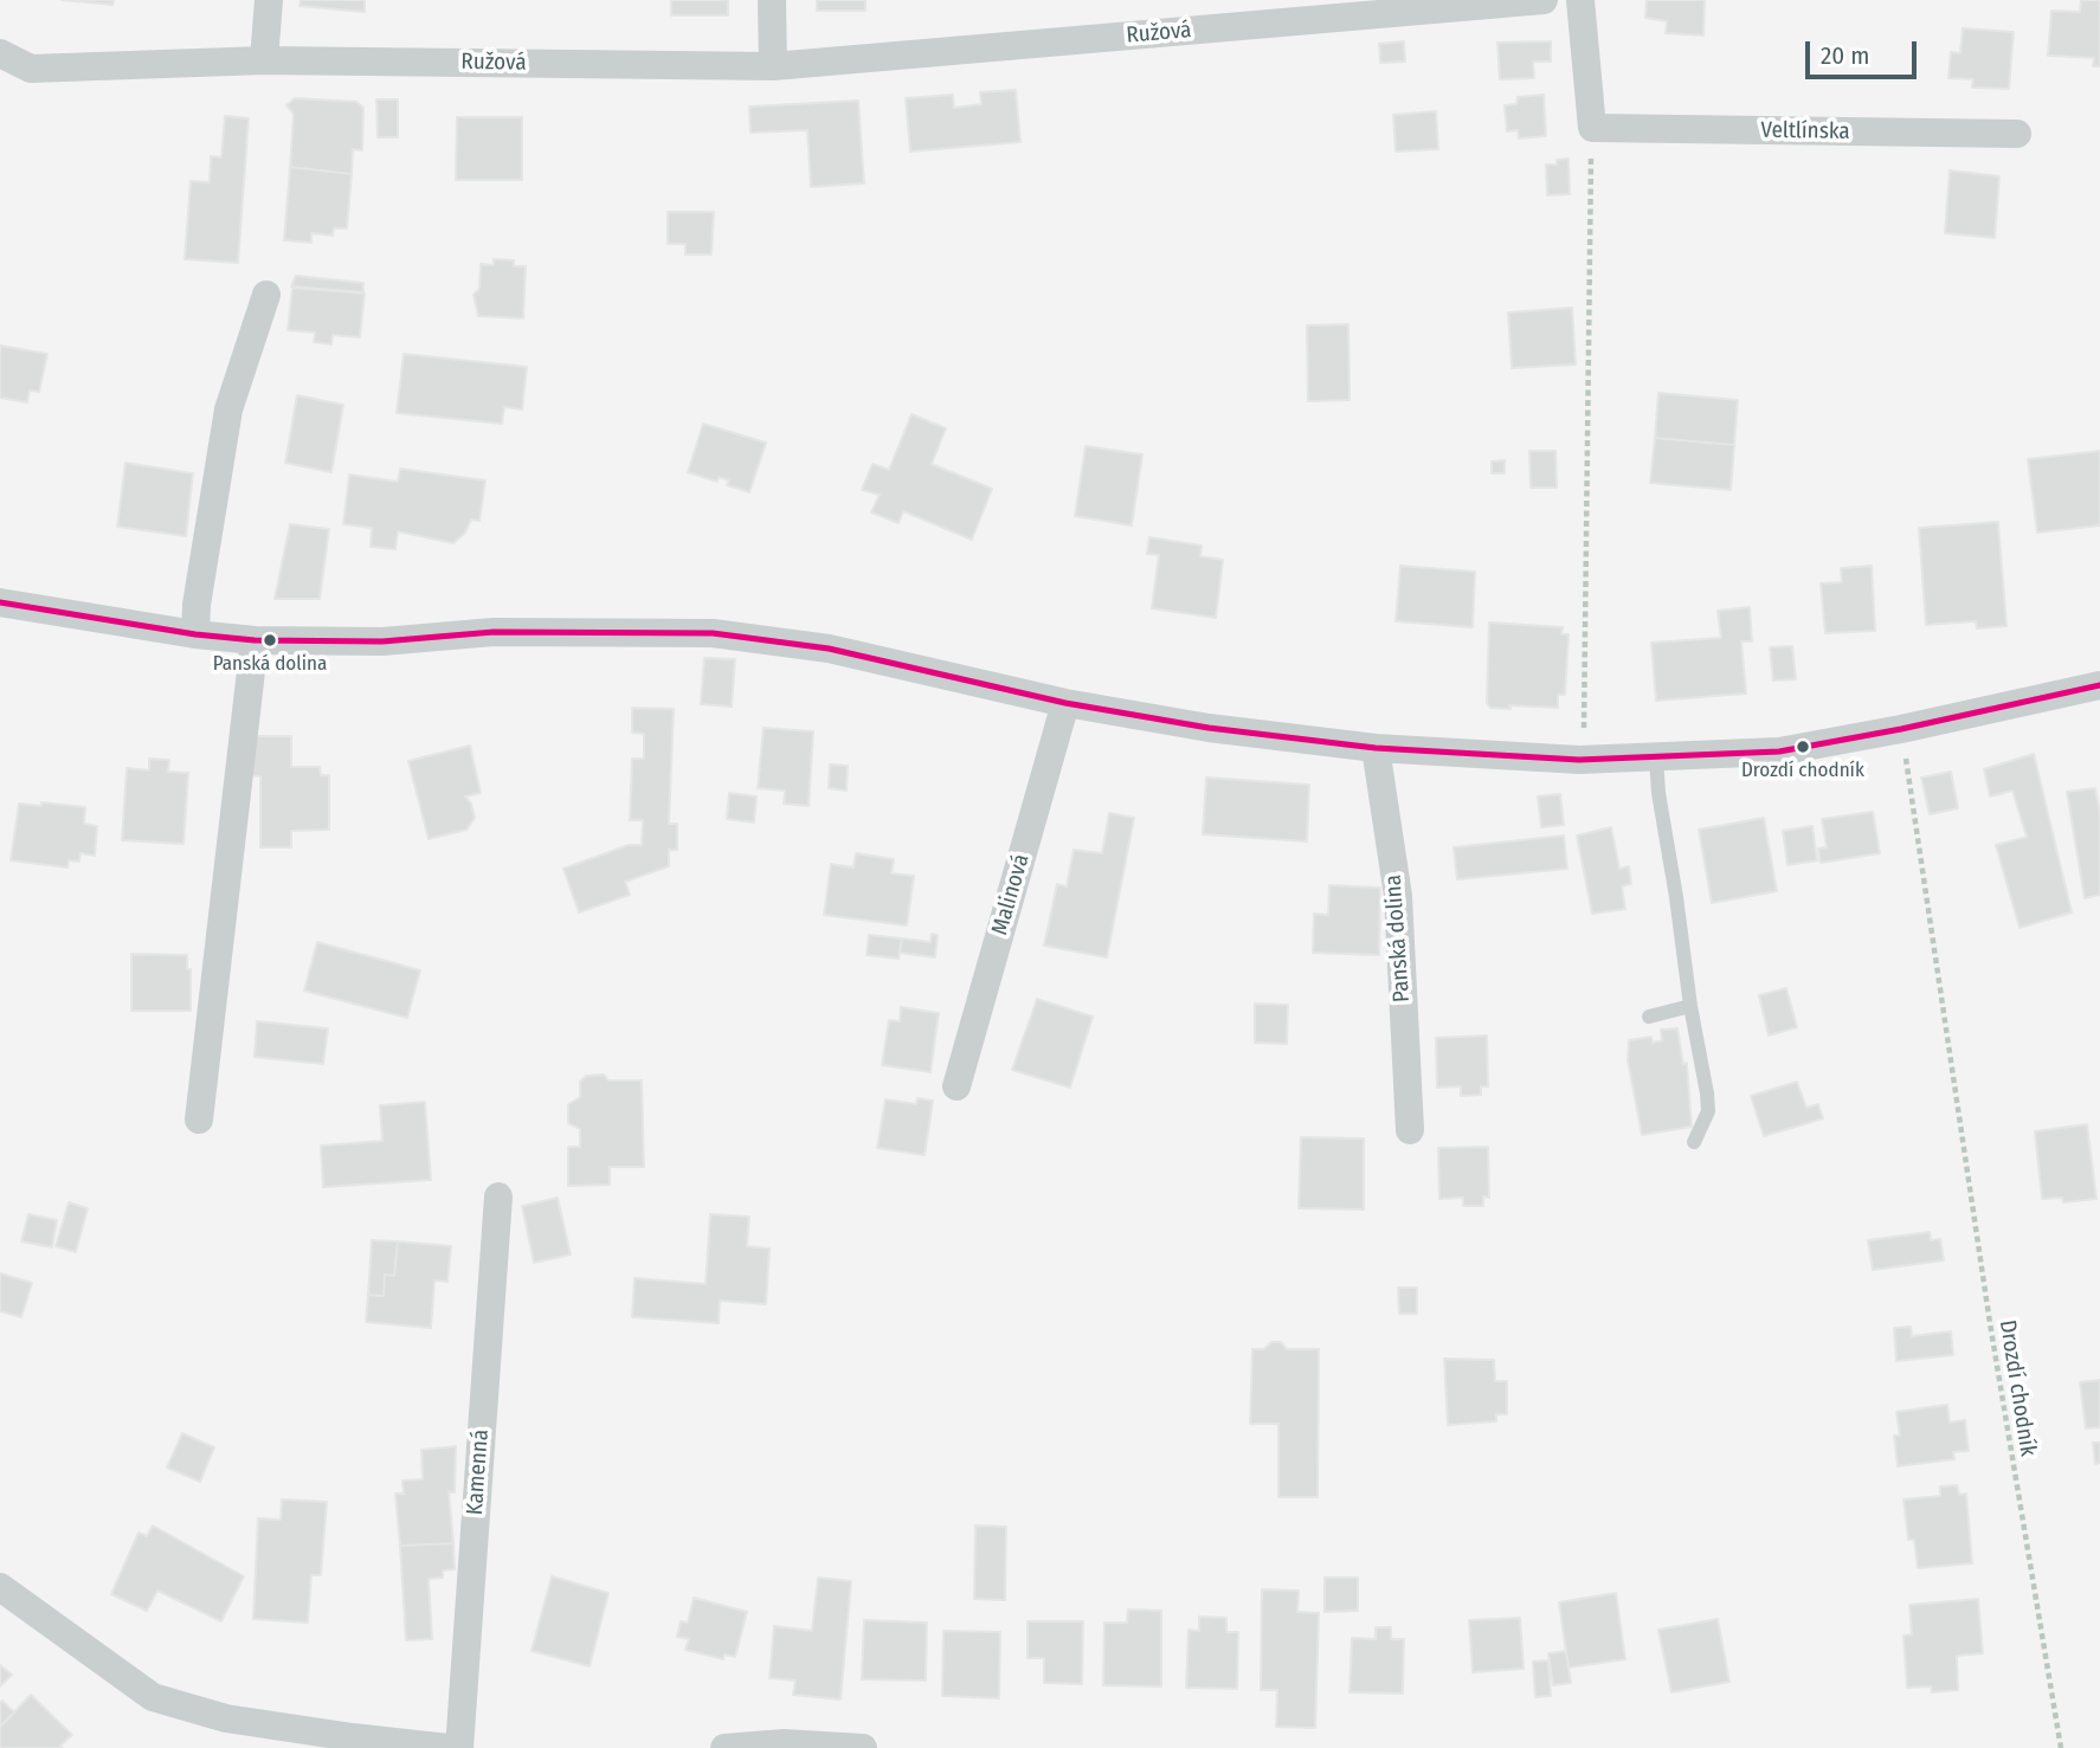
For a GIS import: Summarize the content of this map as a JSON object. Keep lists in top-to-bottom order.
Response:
{
  "streets": {
    "street": [
      "Ružová",
      "Veltlínska",
      "Malinová",
      "Panská dolina",
      "Kamenná"
    ],
    "path": ["Drozdí chodník"]
  },
  "places": ["Panská dolina", "Drozdí chodník"],
  "scale_bar": "20 m"
}
